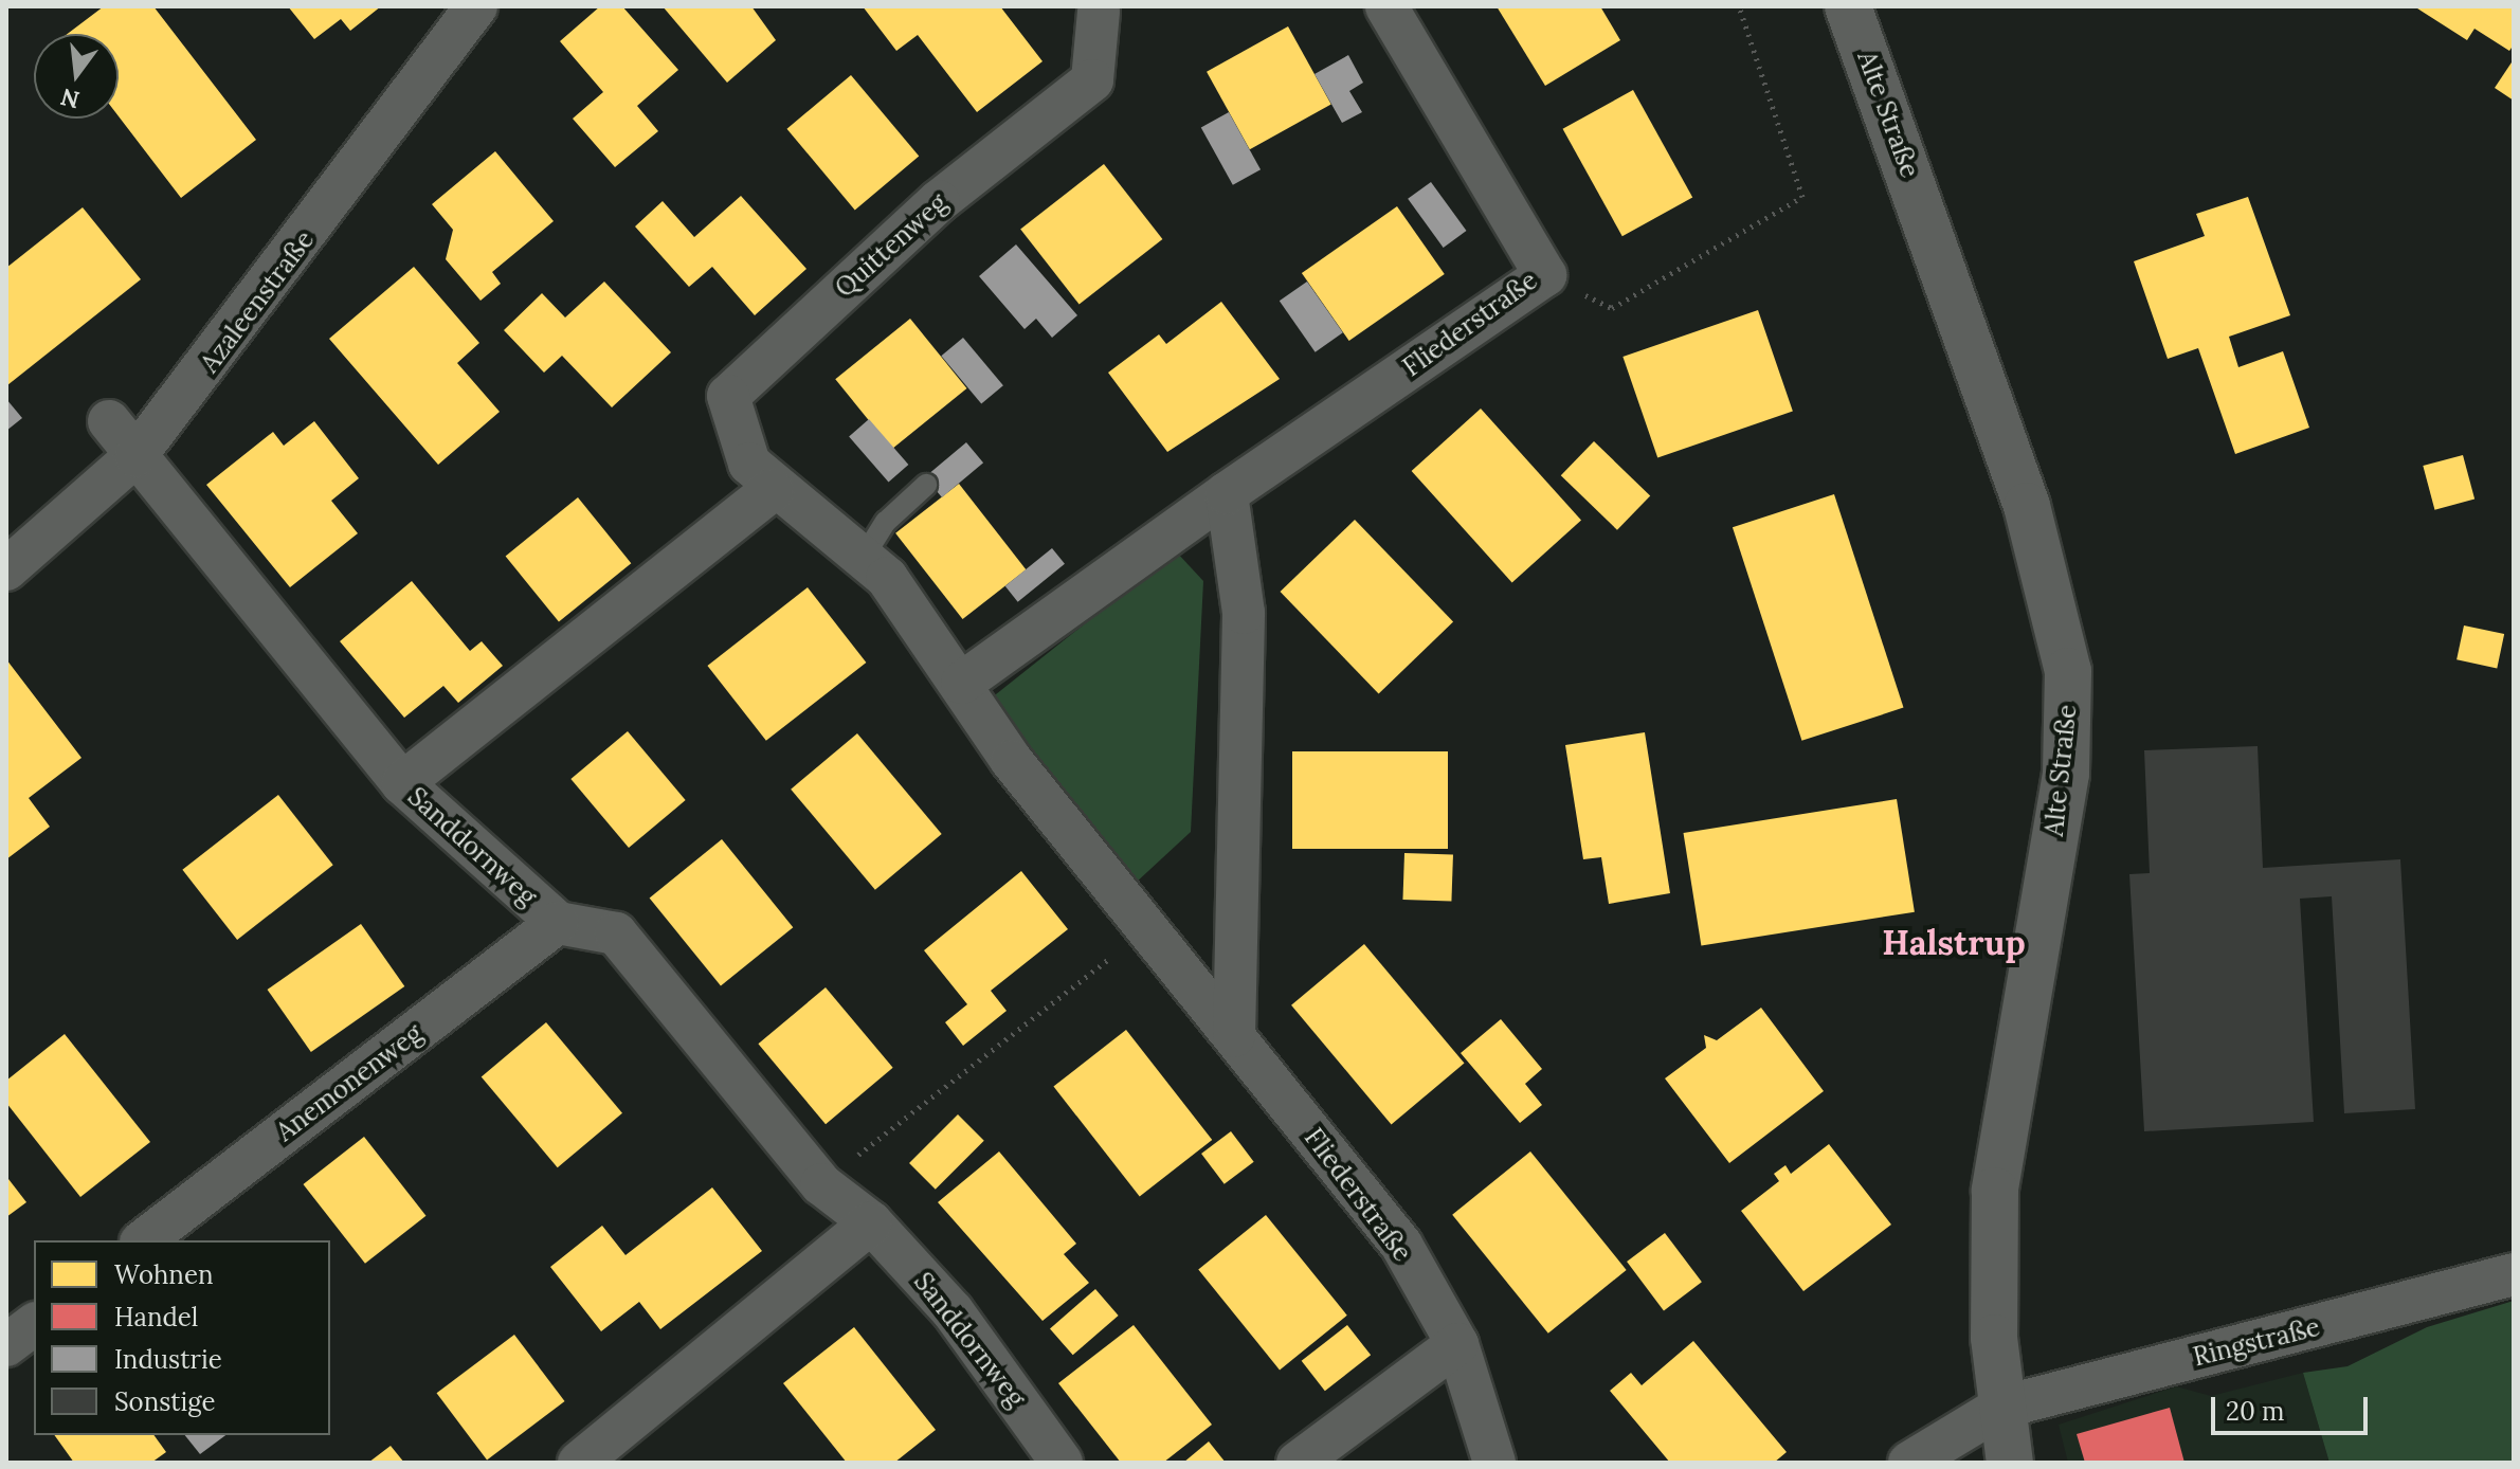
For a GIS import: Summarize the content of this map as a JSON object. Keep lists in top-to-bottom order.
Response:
{
  "streets": {
    "street": [
      "Alte Straße",
      "Quittenweg",
      "Azaleenstraße",
      "Fliederstraße",
      "Sanddornweg",
      "Anemonenweg",
      "Ringstraße"
    ]
  },
  "crossings": [
    ["Alte Straße", "Ringstraße"],
    ["Quittenweg", "Fliederstraße"],
    ["Azaleenstraße", "Sanddornweg"],
    ["Sanddornweg", "Anemonenweg"]
  ],
  "districts": ["Halstrup"],
  "legend": [
    "Wohnen",
    "Handel",
    "Industrie",
    "Sonstige"
  ],
  "scale_bar": "20 m",
  "north": "bottom"
}
